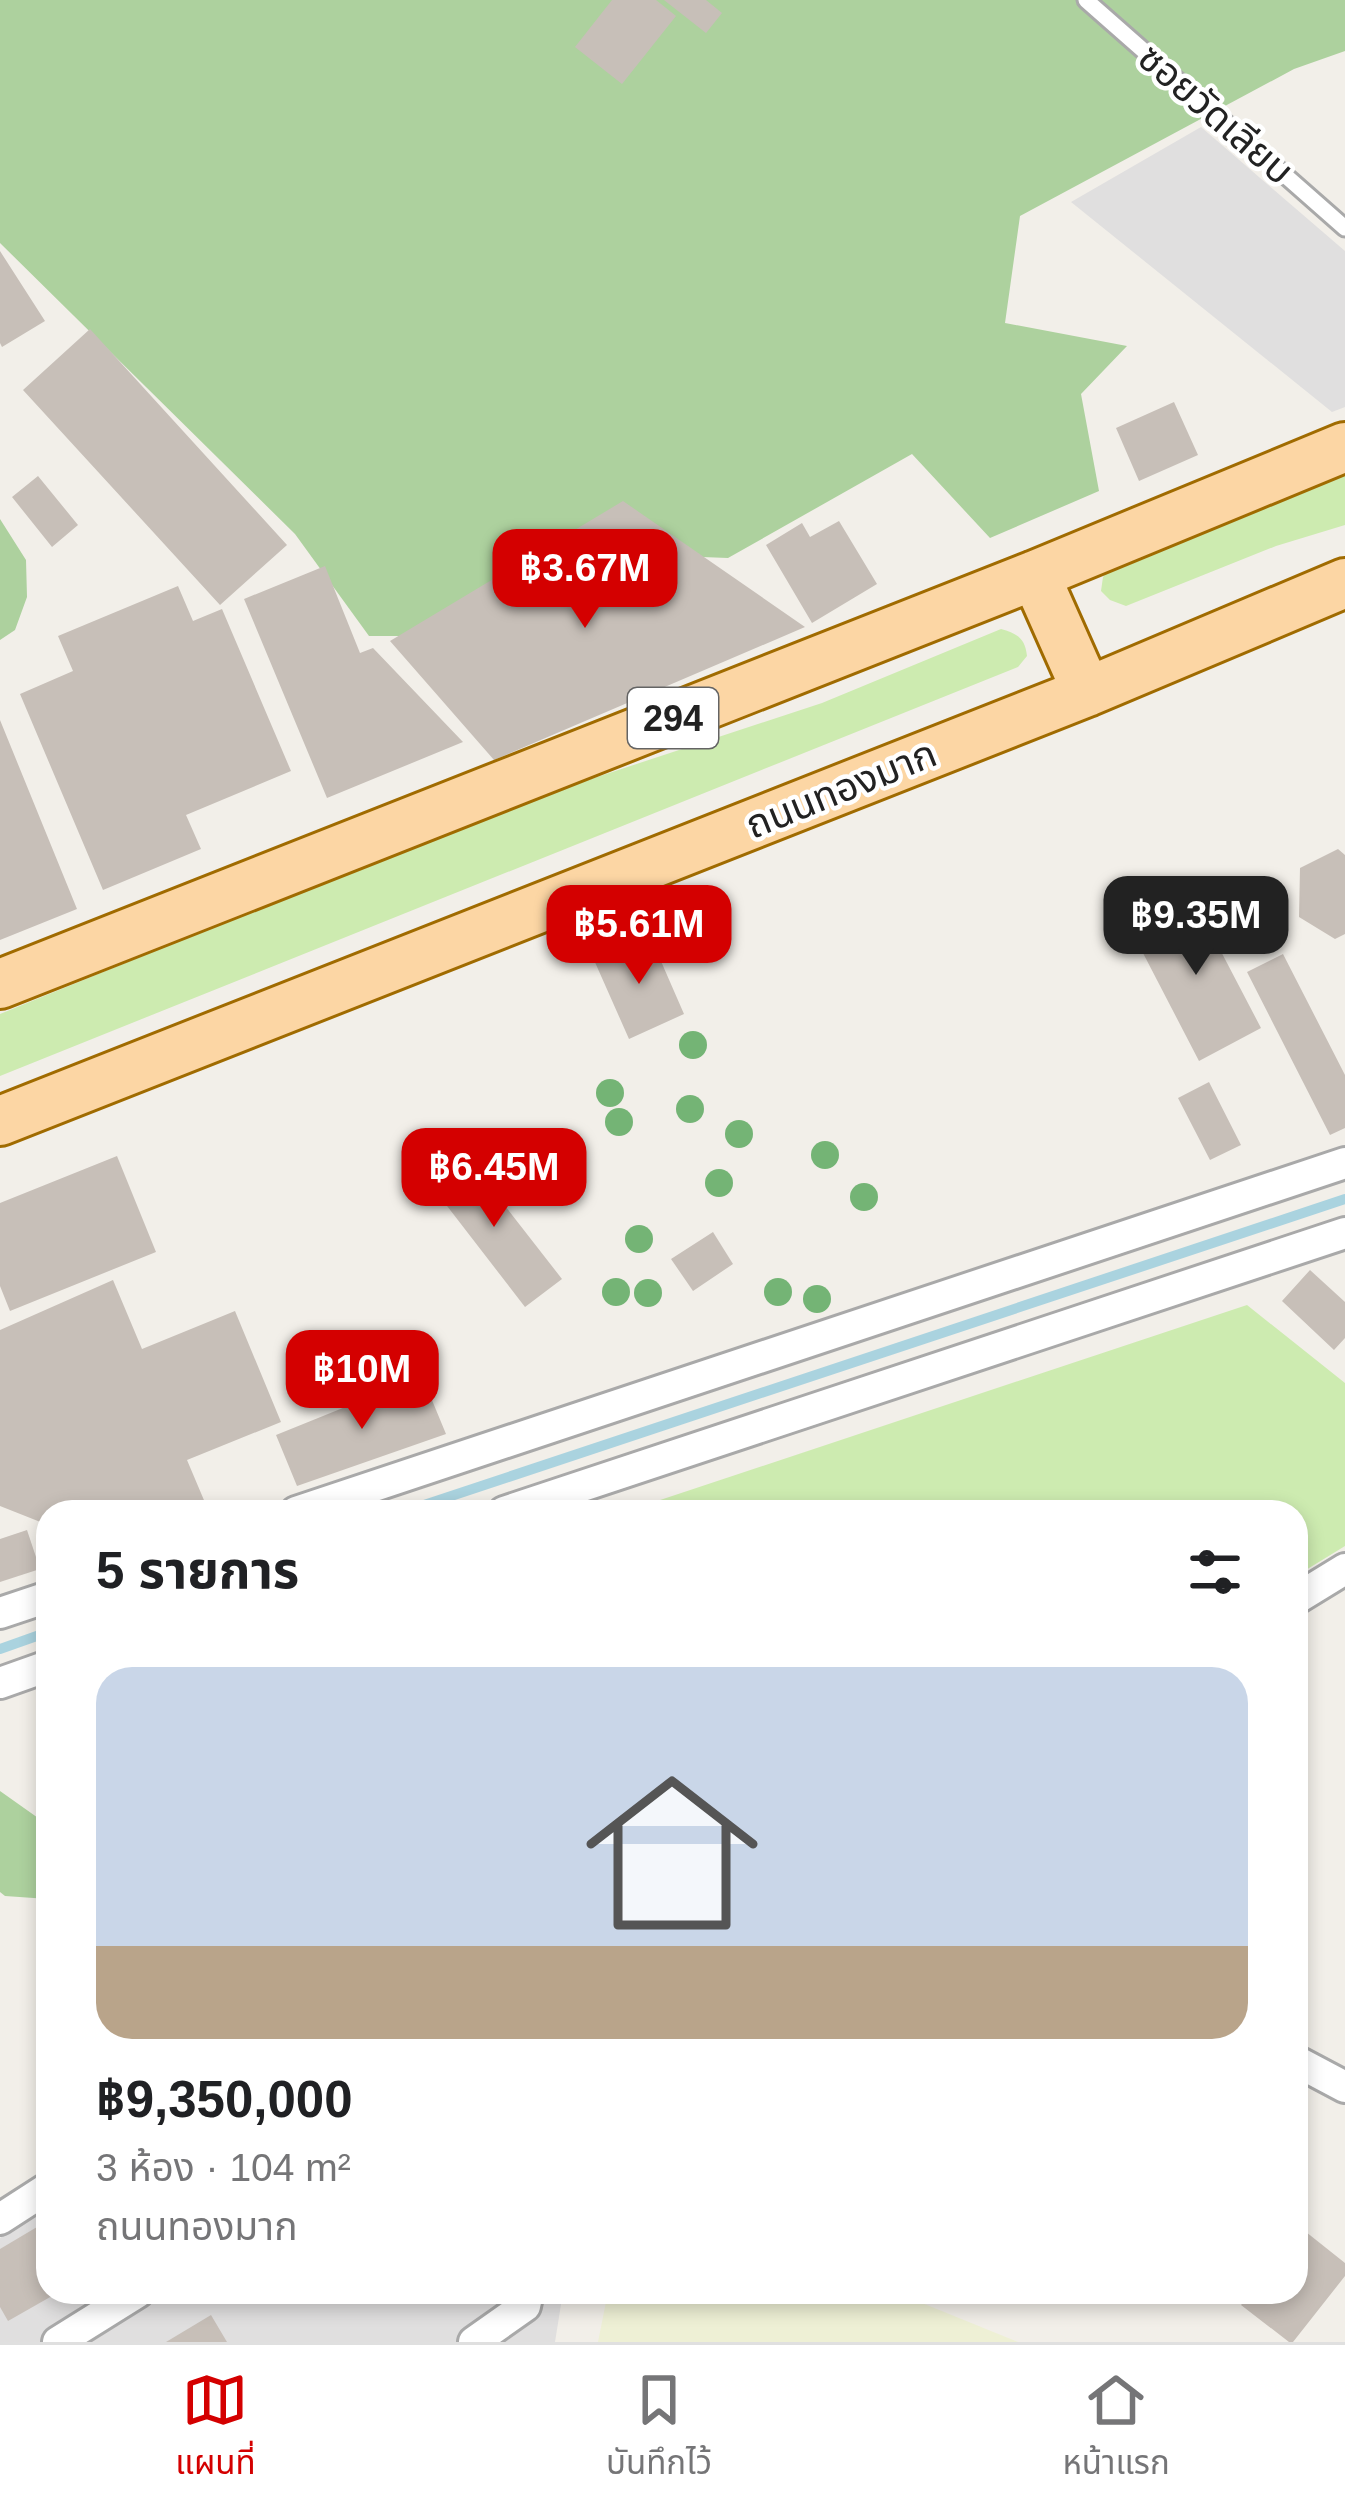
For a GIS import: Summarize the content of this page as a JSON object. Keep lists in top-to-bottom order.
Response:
{
  "streets": {
    "main road": ["294", "ถนนทองมาก"],
    "lane": ["ซอยวัดเลียบ"]
  },
  "page": {
    "price": [
      "฿3.67M",
      "฿9.35M",
      "฿5.61M",
      "฿6.45M",
      "฿10M"
    ],
    "heading": "5 รายการ",
    "list": [
      {
        "name": "฿9,350,000",
        "note": "3 ห้อง · 104 m² · ถนนทองมาก"
      }
    ],
    "tabs": ["แผนที่", "บันทึกไว้", "หน้าแรก"]
  }
}
